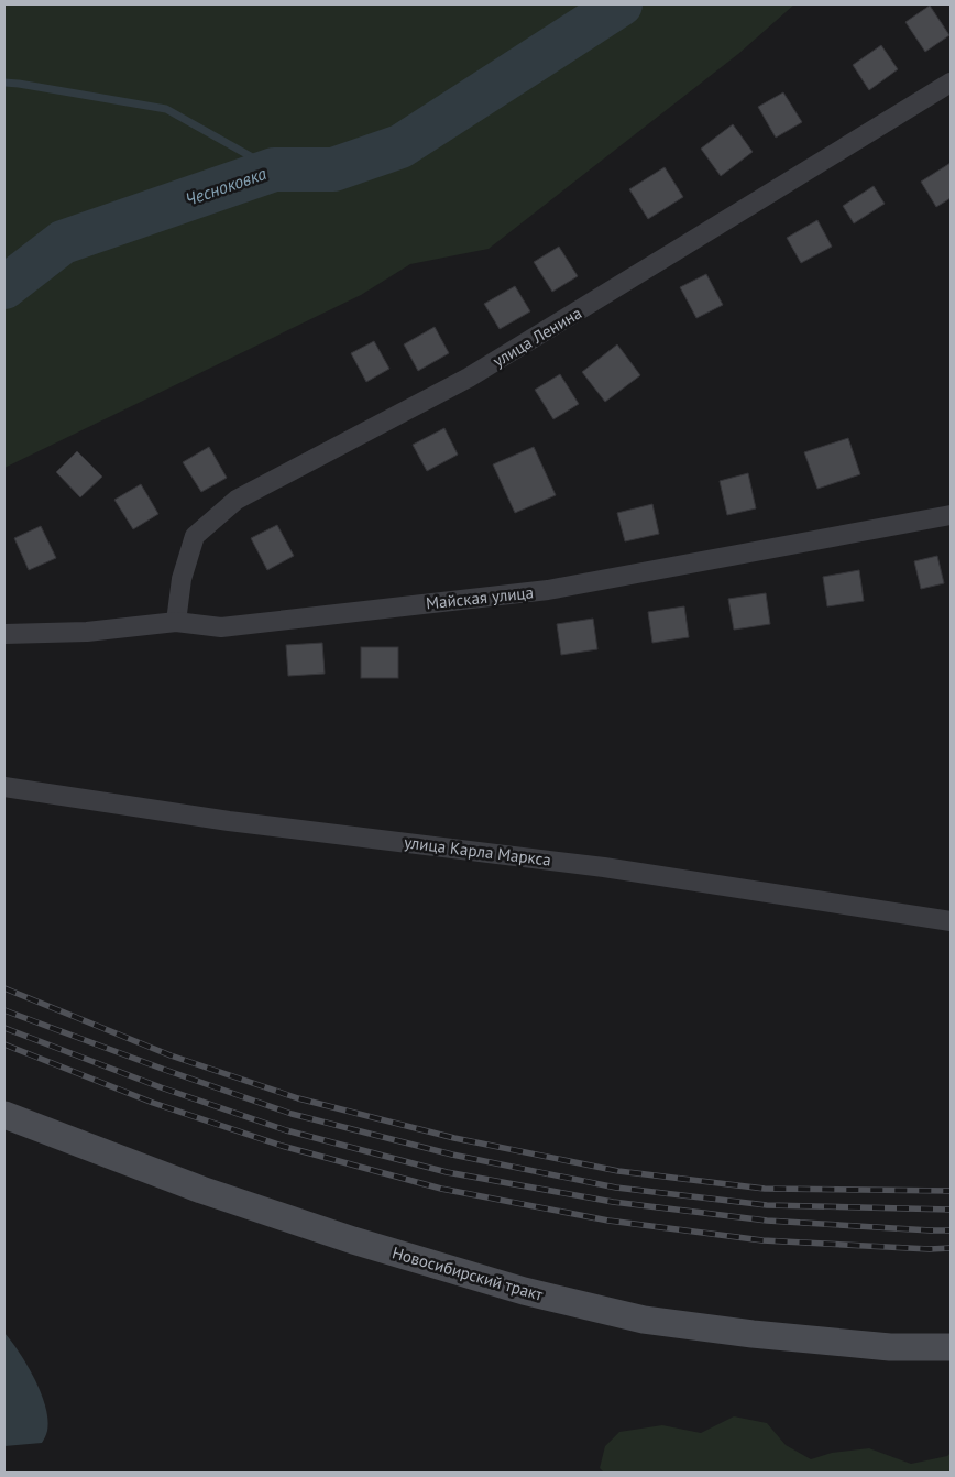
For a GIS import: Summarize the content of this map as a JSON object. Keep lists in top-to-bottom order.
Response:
{
  "streets": {
    "main road": ["Новосибирский тракт"],
    "street": ["улица Ленина", "Майская улица", "улица Карла Маркса"]
  },
  "crossings": [
    ["улица Ленина", "Майская улица"]
  ],
  "water": ["Чесноковка"]
}
